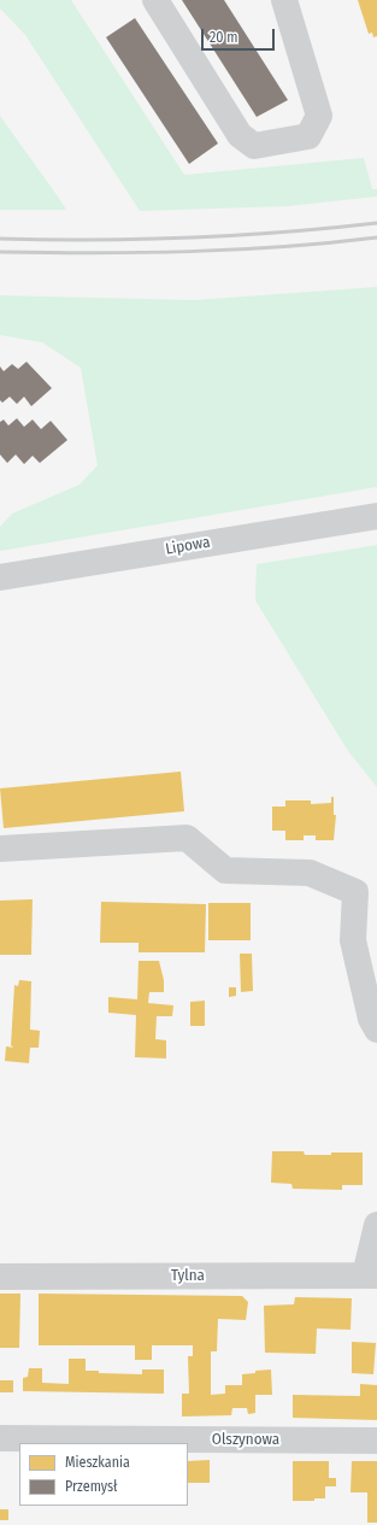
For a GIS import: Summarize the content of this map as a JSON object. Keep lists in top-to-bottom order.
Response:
{
  "streets": {
    "street": ["Lipowa", "Tylna", "Olszynowa"]
  },
  "legend": ["Mieszkania", "Przemysł"],
  "scale_bar": "20 m"
}
